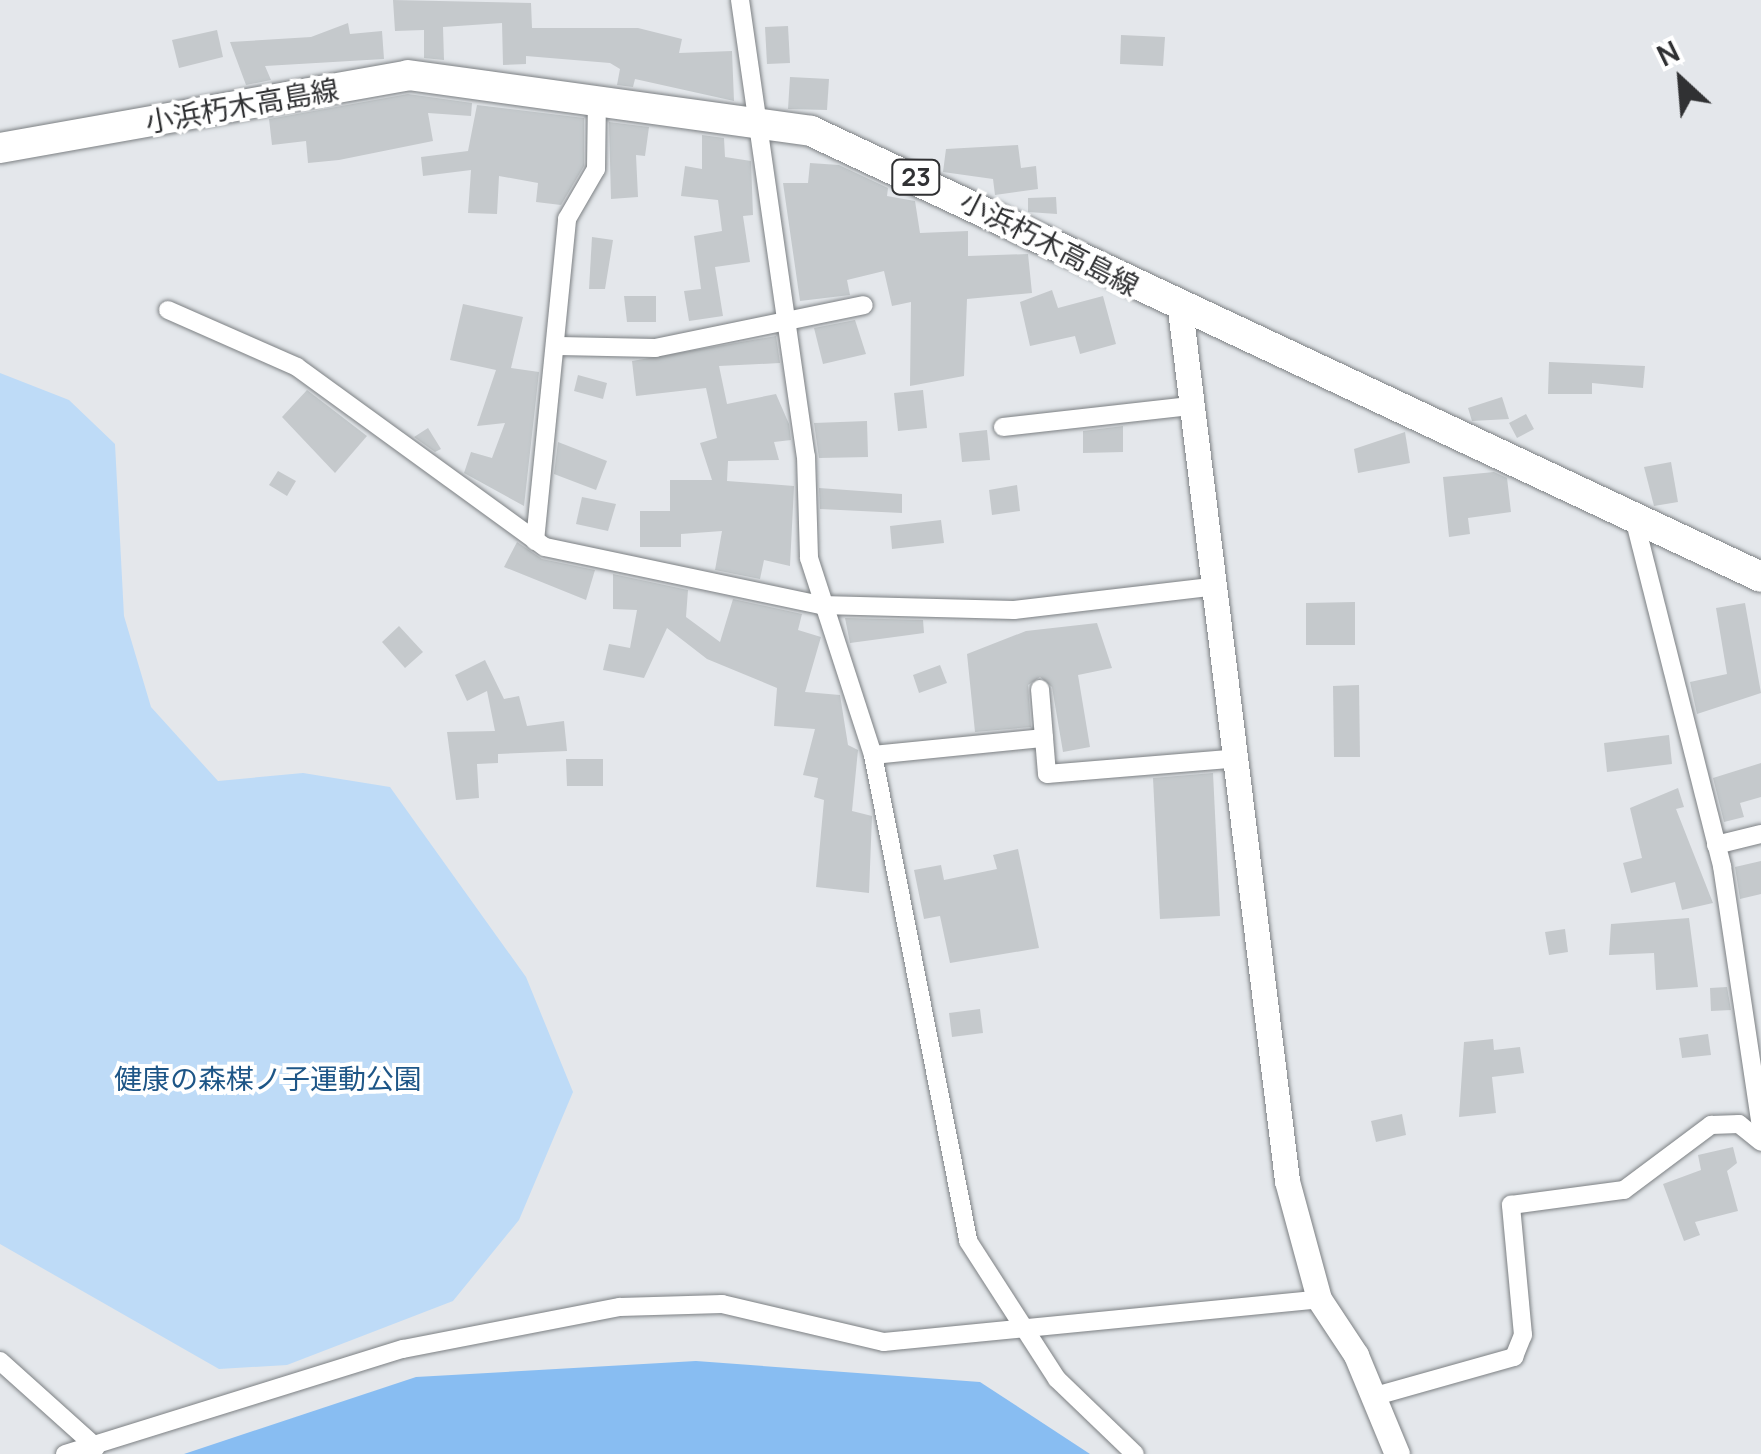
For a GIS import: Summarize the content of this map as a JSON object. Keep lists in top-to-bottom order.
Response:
{
  "streets": {
    "main road": ["小浜朽木高島線", "23"]
  },
  "parks": ["健康の森楳ノ子運動公園"],
  "north": "top left"
}
